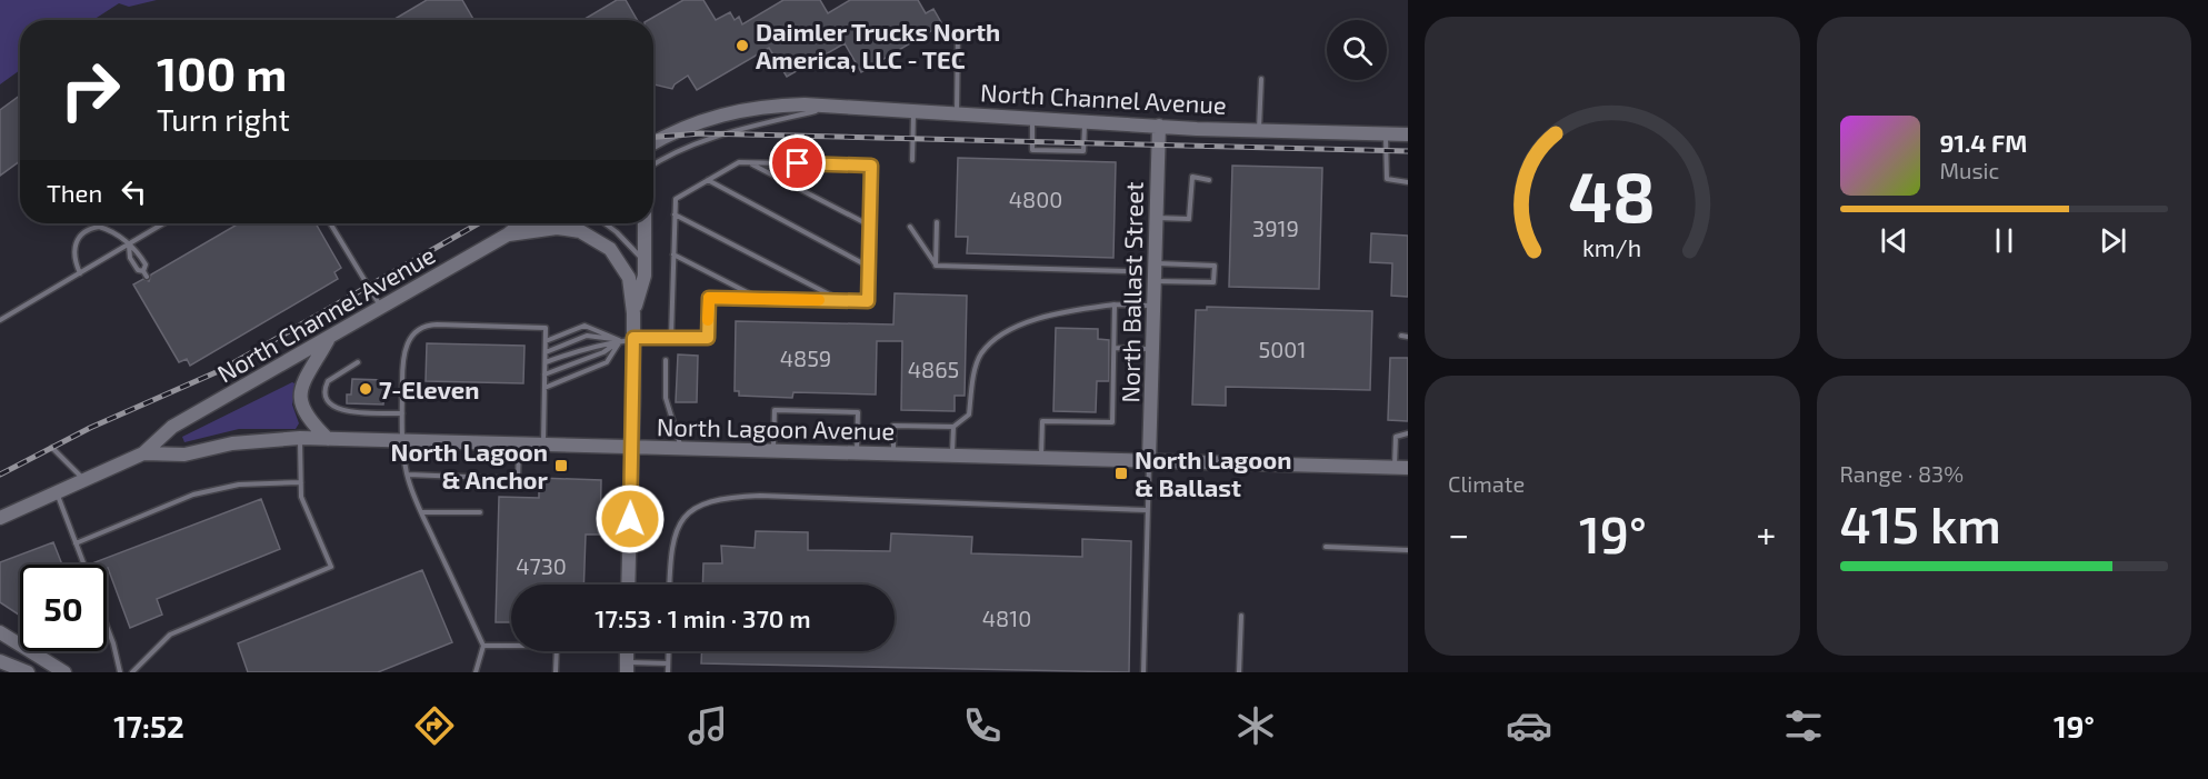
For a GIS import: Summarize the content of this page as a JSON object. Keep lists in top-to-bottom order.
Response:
{
  "streets": {
    "street": ["North Channel Avenue", "North Ballast Street", "North Lagoon Avenue"]
  },
  "crossings": [
    ["North Channel Avenue", "North Ballast Street"],
    ["North Channel Avenue", "North Lagoon Avenue"],
    ["North Ballast Street", "North Lagoon Avenue"]
  ],
  "places": {
    "other": ["Daimler Trucks North America, LLC - TEC", "7-Eleven"],
    "transit": ["North Lagoon & Anchor", "North Lagoon & Ballast"]
  },
  "house_numbers": [
    "4800",
    "3919",
    "5001",
    "4859",
    "4865",
    "4730",
    "4810"
  ],
  "page": {
    "turn": ["100 m", "Turn right"],
    "song": ["91.4 FM", "Music"],
    "then": "Then",
    "tile": [
      "Climate",
      ["Range · 83%", "415 km"]
    ],
    "heat": ["−", "19°", "+"],
    "limit": "50",
    "trip": "17:53 · 1 min · 370 m",
    "tabs": ["17:52", "19°"],
    "gauge": ["48", "km/h"]
  }
}
